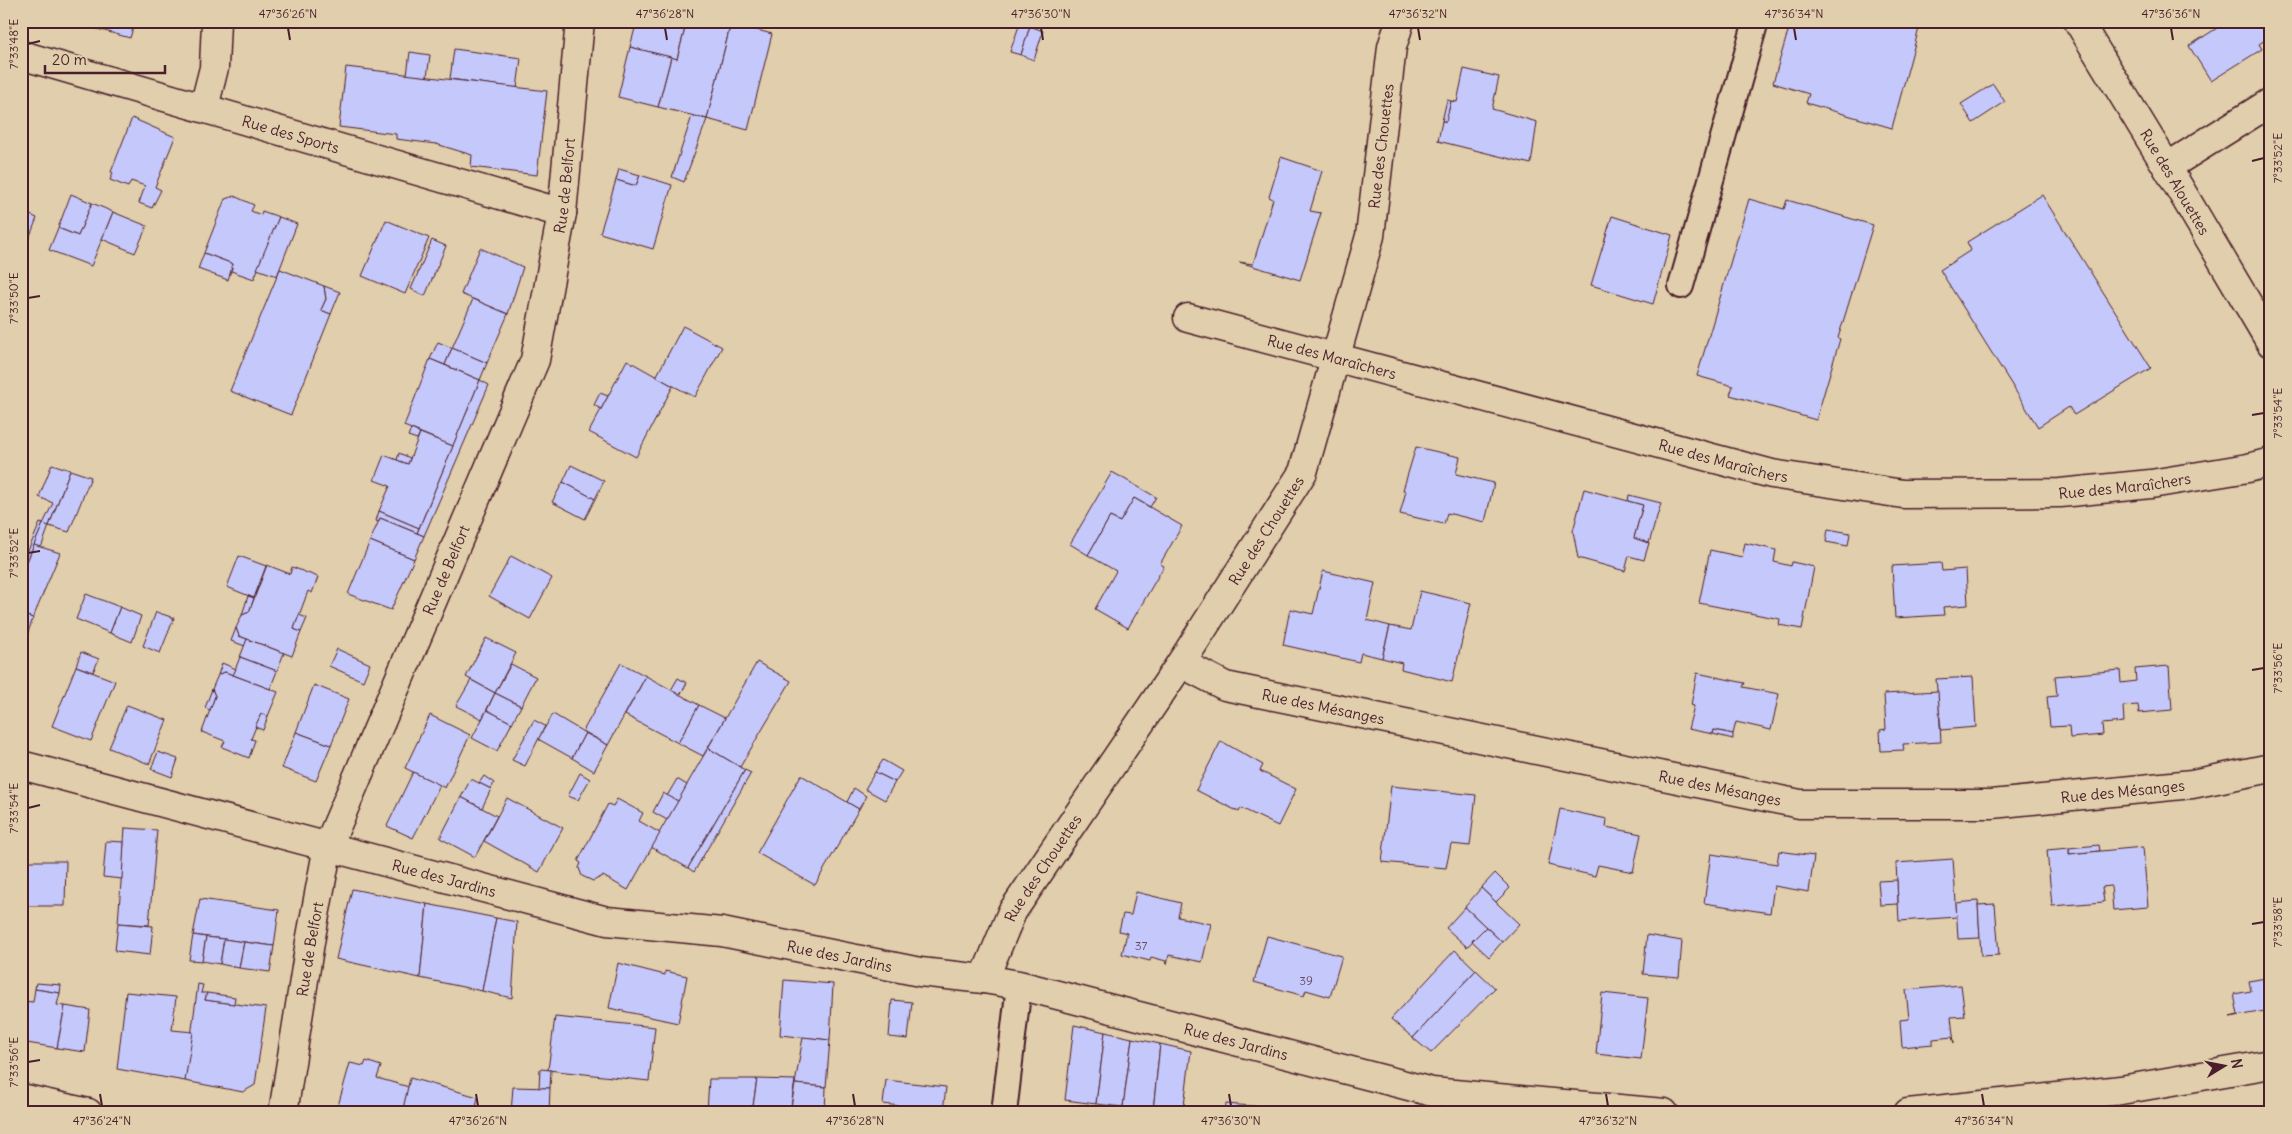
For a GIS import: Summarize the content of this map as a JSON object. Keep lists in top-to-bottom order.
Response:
{
  "streets": {
    "street": [
      "Rue des Sports",
      "Rue des Chouettes",
      "Rue des Alouettes",
      "Rue de Belfort",
      "Rue des Maraîchers",
      "Rue des Mésanges",
      "Rue des Jardins"
    ]
  },
  "crossings": [
    ["Rue des Sports", "Rue de Belfort"],
    ["Rue des Chouettes", "Rue des Maraîchers"],
    ["Rue des Chouettes", "Rue des Mésanges"],
    ["Rue des Chouettes", "Rue des Jardins"],
    ["Rue de Belfort", "Rue des Jardins"]
  ],
  "house_numbers": ["37", "39"],
  "scale_bar": "20 m",
  "north": "right",
  "coordinates": [
    "47°36'26\"N",
    "47°36'28\"N",
    "47°36'30\"N",
    "47°36'32\"N",
    "47°36'34\"N",
    "47°36'36\"N",
    "7°33'48\"E",
    "7°33'52\"E",
    "7°33'50\"E",
    "7°33'54\"E",
    "7°33'56\"E",
    "7°33'58\"E",
    "47°36'24\"N"
  ]
}
